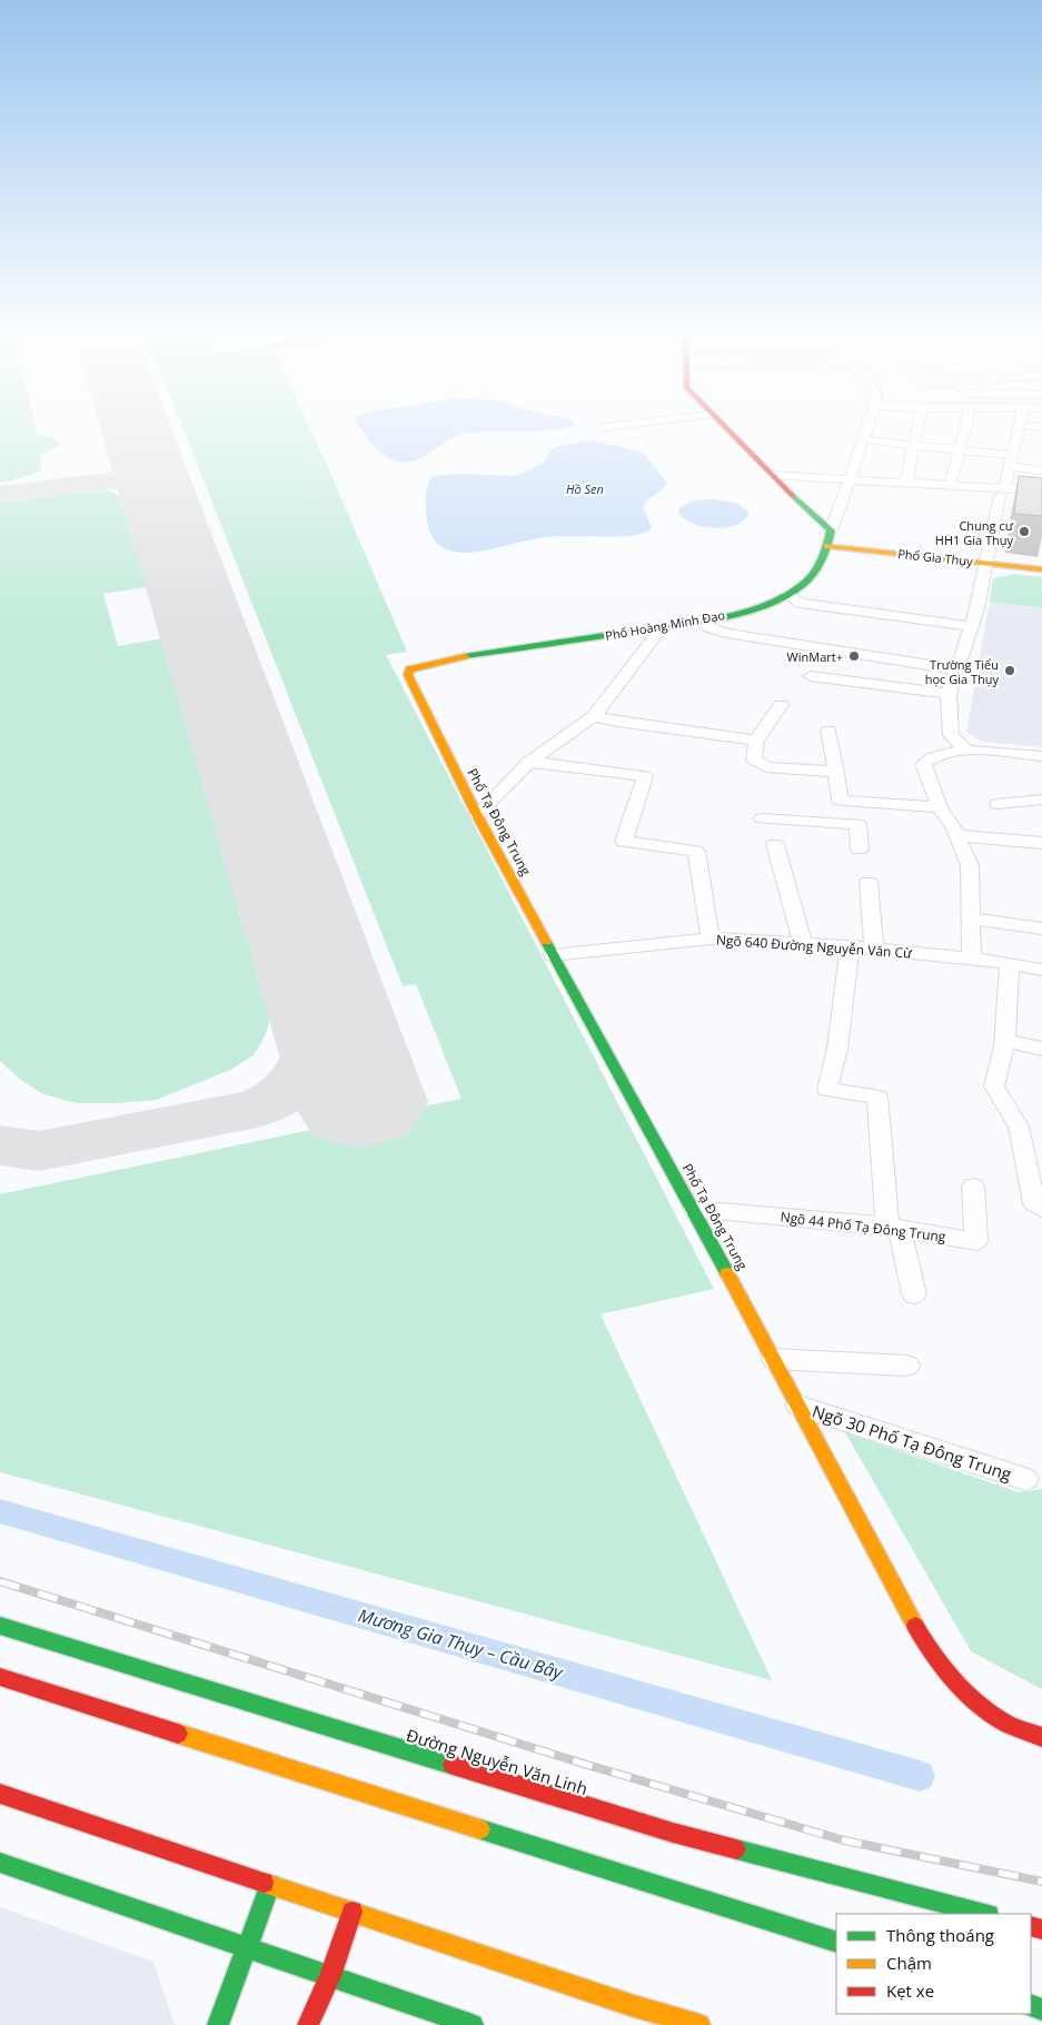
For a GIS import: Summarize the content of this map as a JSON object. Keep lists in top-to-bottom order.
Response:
{
  "streets": {
    "main road": [
      "Phố Gia Thụy",
      "Phố Hoàng Minh Đạo",
      "Phố Tạ Đông Trung",
      "Đường Nguyễn Văn Linh"
    ],
    "street": ["Ngõ 640 Đường Nguyễn Văn Cừ", "Ngõ 44 Phố Tạ Đông Trung", "Ngõ 30 Phố Tạ Đông Trung"]
  },
  "crossings": [
    ["Phố Gia Thụy", "Phố Hoàng Minh Đạo"],
    ["Phố Hoàng Minh Đạo", "Phố Tạ Đông Trung"],
    ["Phố Tạ Đông Trung", "Ngõ 640 Đường Nguyễn Văn Cừ"],
    ["Phố Tạ Đông Trung", "Ngõ 44 Phố Tạ Đông Trung"],
    ["Phố Tạ Đông Trung", "Ngõ 30 Phố Tạ Đông Trung"]
  ],
  "water": ["Hồ Sen", "Mương Gia Thụy – Cầu Bây"],
  "places": ["Chung cư HH1 Gia Thụy", "WinMart+", "Trường Tiểu học Gia Thụy"],
  "legend": ["Thông thoáng", "Chậm", "Kẹt xe"]
}
